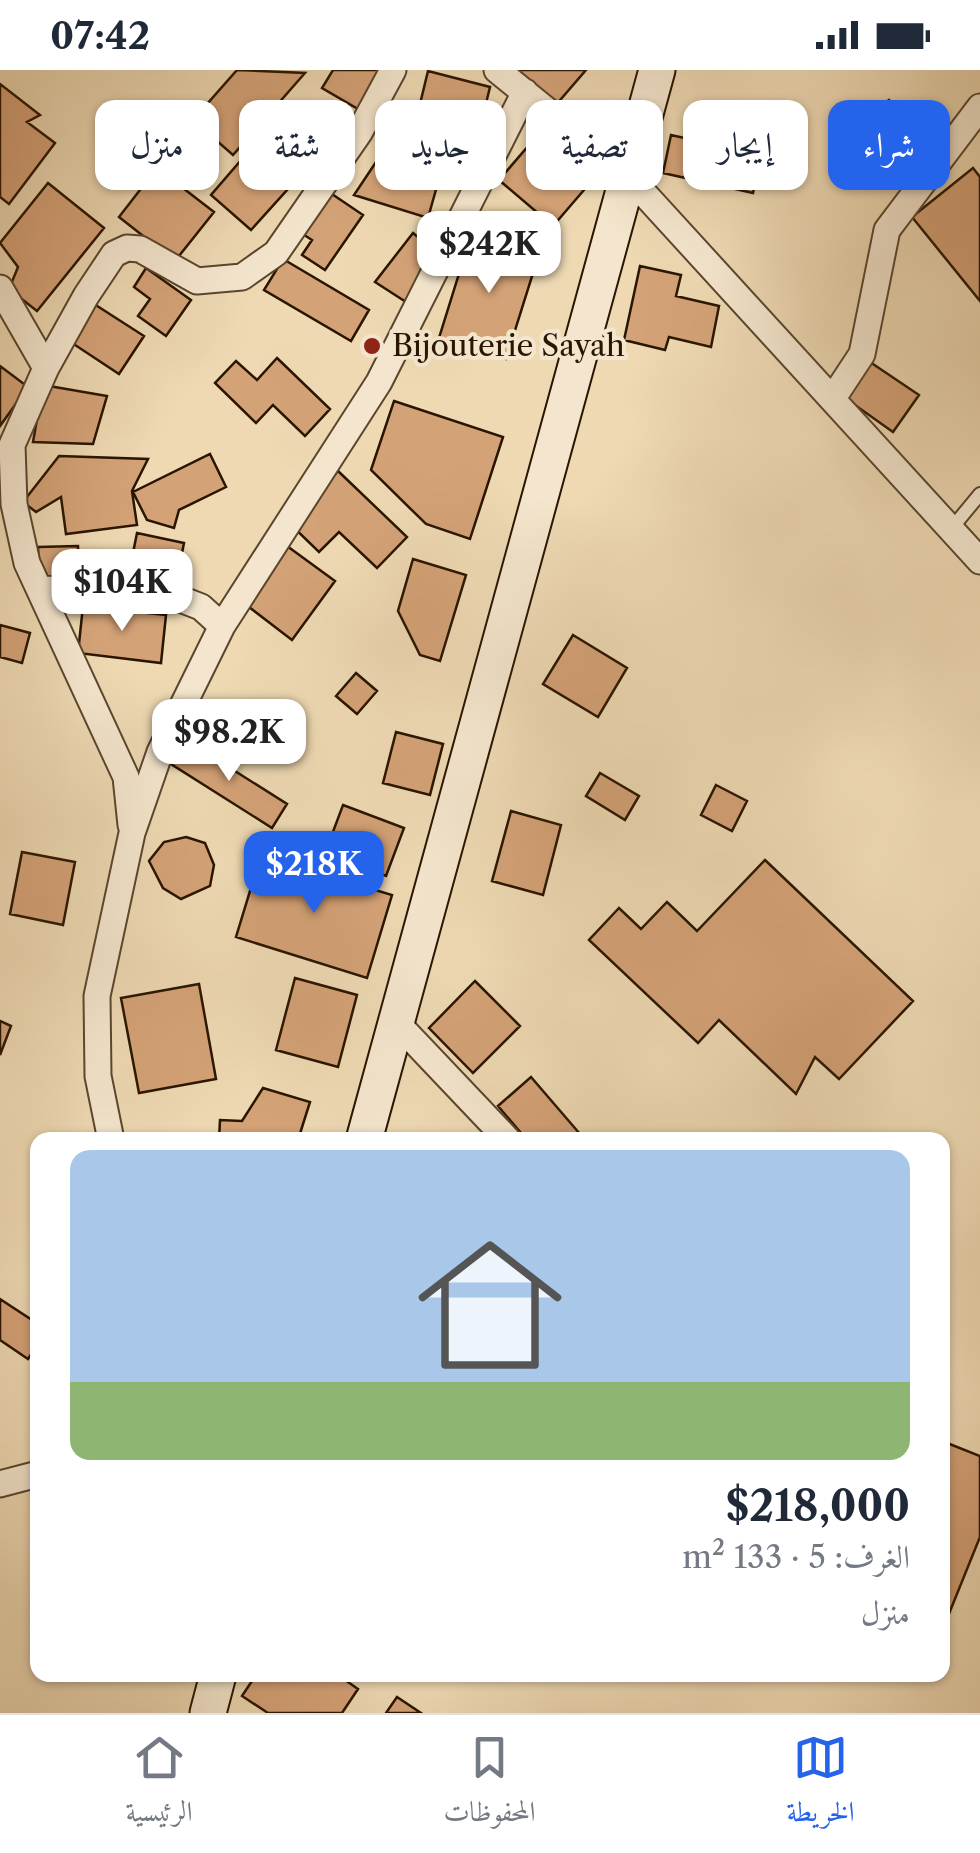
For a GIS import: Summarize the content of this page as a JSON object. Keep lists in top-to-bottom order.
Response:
{
  "places": ["Bijouterie Sayah"],
  "page": {
    "status": "07:42",
    "chip": [
      "شراء",
      "إيجار",
      "تصفية",
      "جديد",
      "شقة",
      "منزل"
    ],
    "price": [
      "$242K",
      "$104K",
      "$98.2K",
      "$218K"
    ],
    "list": [
      {
        "name": "$218,000",
        "note": "الغرف: 5 · 133 m² · منزل"
      }
    ],
    "tabs": ["الخريطة", "المحفوظات", "الرئيسية"]
  }
}
